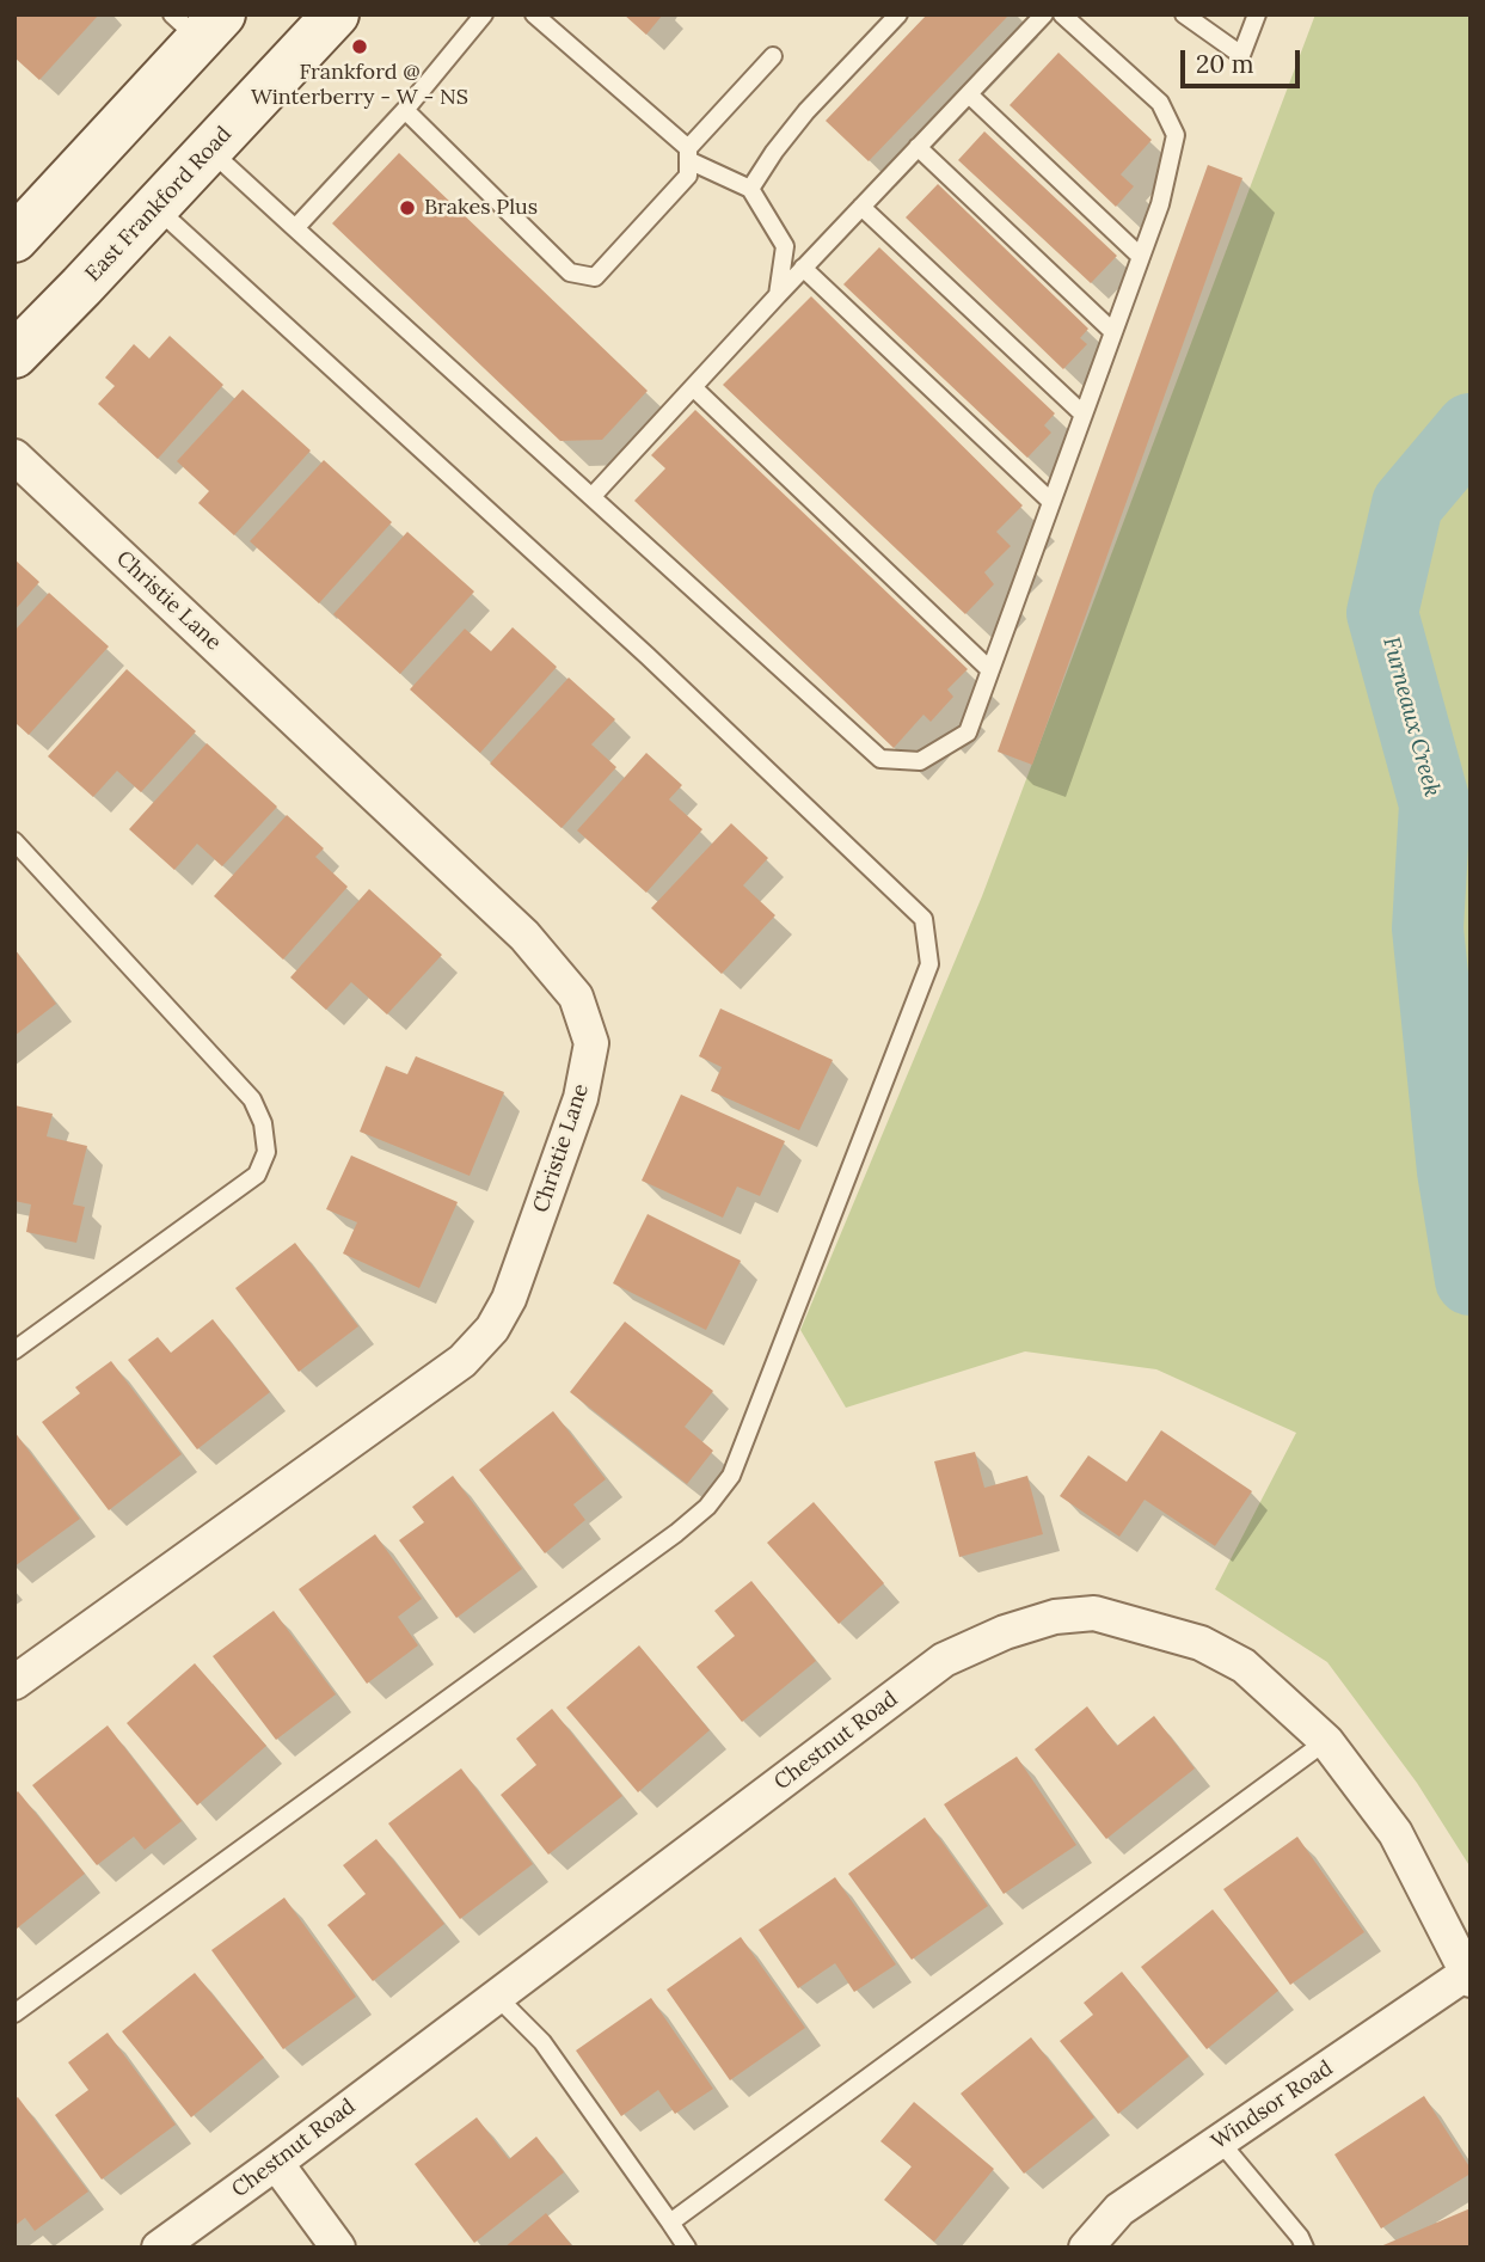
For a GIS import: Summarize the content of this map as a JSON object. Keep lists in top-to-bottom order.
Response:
{
  "streets": {
    "main road": ["East Frankford Road"],
    "street": ["Christie Lane", "Chestnut Road", "Windsor Road"]
  },
  "crossings": [
    ["Chestnut Road", "Windsor Road"]
  ],
  "water": ["Furneaux Creek"],
  "places": ["Frankford @ Winterberry - W - NS", "Brakes Plus"],
  "scale_bar": "20 m"
}
